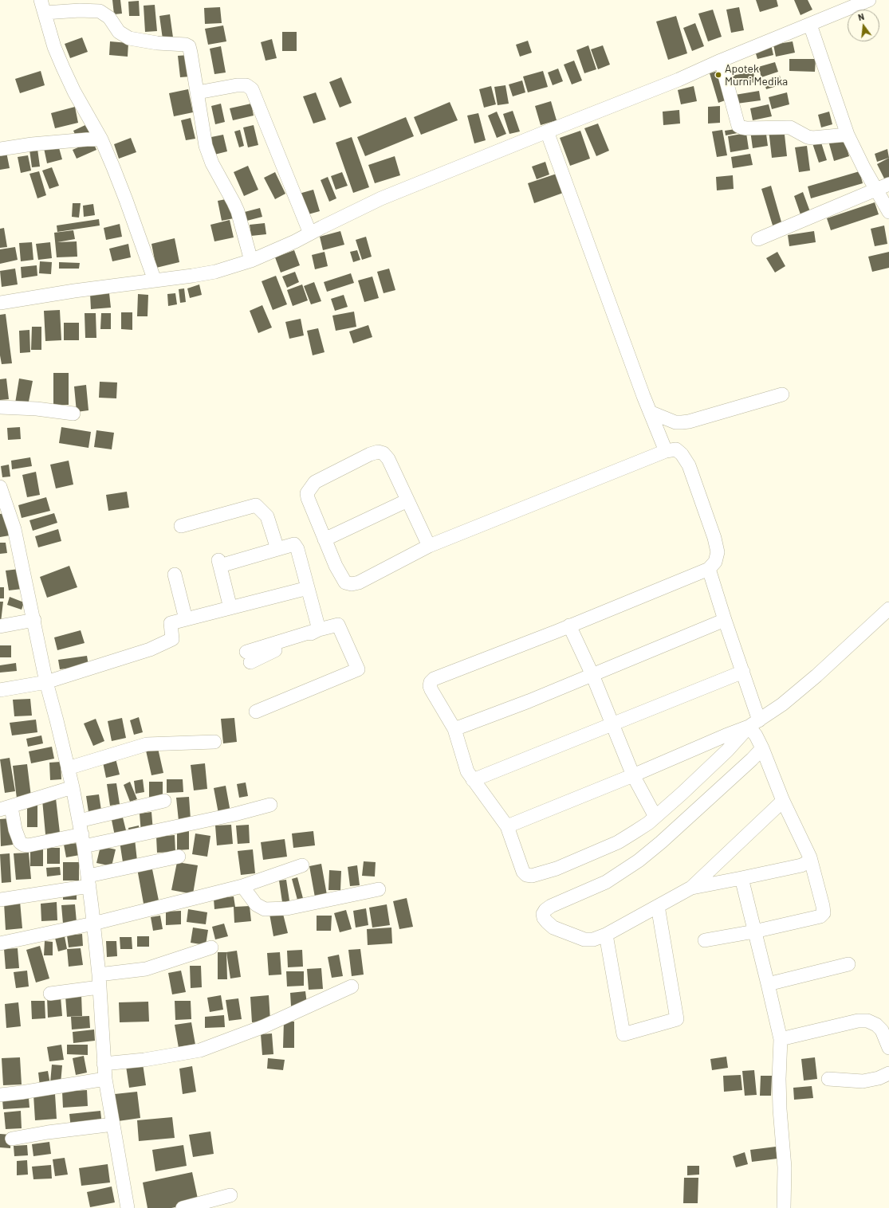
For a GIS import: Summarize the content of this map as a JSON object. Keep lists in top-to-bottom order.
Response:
{
  "places": ["Apotek Murni Medika"],
  "north": "top"
}
